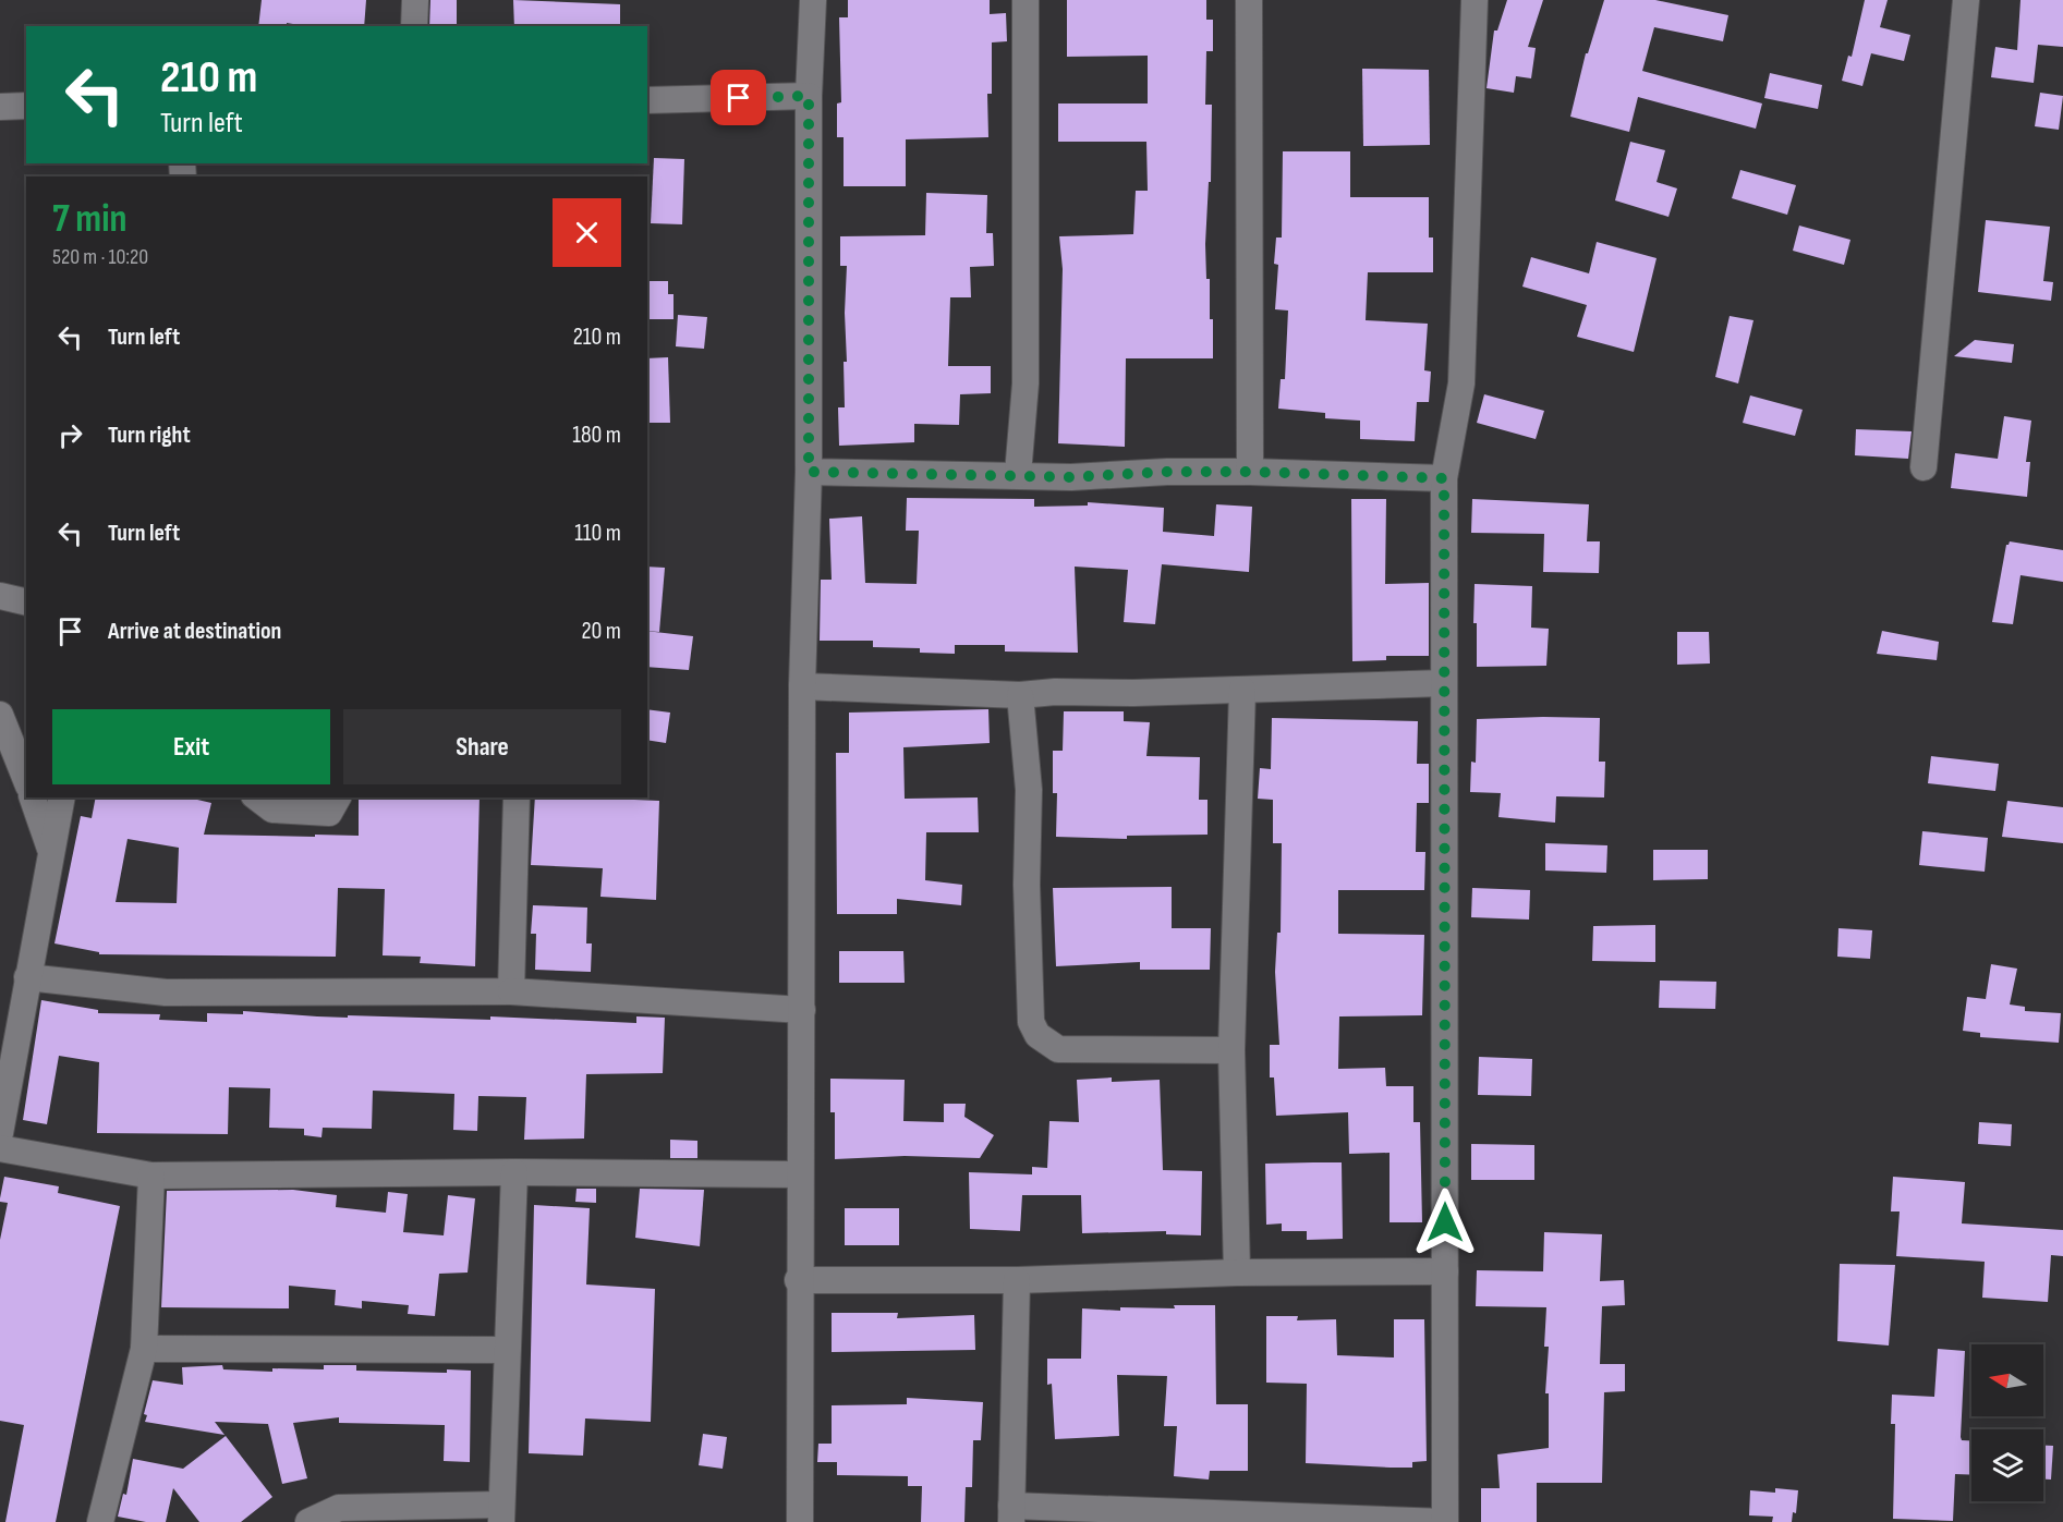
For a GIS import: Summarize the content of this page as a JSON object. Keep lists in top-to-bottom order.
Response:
{
  "north": "left",
  "page": {
    "turn": ["210 m", "Turn left"],
    "heading": ["7 min", "520 m · 10:20"],
    "list": [
      {
        "name": "Turn left",
        "value": "210 m"
      },
      {
        "name": "Turn right",
        "value": "180 m"
      },
      {
        "name": "Turn left",
        "value": "110 m"
      },
      {
        "name": "Arrive at destination",
        "value": "20 m"
      }
    ],
    "buttons": ["Exit", "Share"]
  }
}
